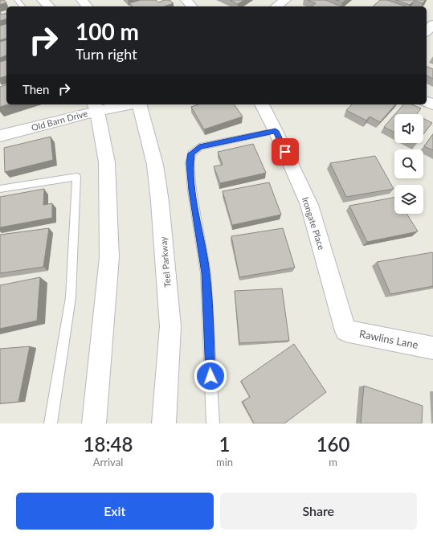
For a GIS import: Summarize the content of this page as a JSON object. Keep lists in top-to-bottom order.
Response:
{
  "streets": {
    "main road": [
      "Old Barn Drive",
      "Irongate Place",
      "Teel Parkway",
      "Rawlins Lane"
    ]
  },
  "crossings": [
    ["Irongate Place", "Rawlins Lane"]
  ],
  "page": {
    "turn": ["100 m", "Turn right"],
    "then": "Then",
    "eta": [
      "18:48",
      "Arrival",
      "1",
      "min",
      "160",
      "m"
    ],
    "buttons": ["Exit", "Share"]
  }
}
